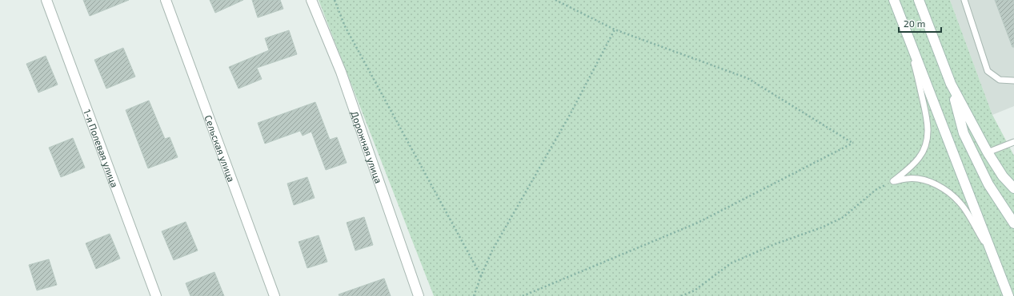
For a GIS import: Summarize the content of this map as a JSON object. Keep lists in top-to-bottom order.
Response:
{
  "streets": {
    "street": ["Дорожная улица", "1-я Полевая улица", "Сельская улица"]
  },
  "scale_bar": "20 m"
}
